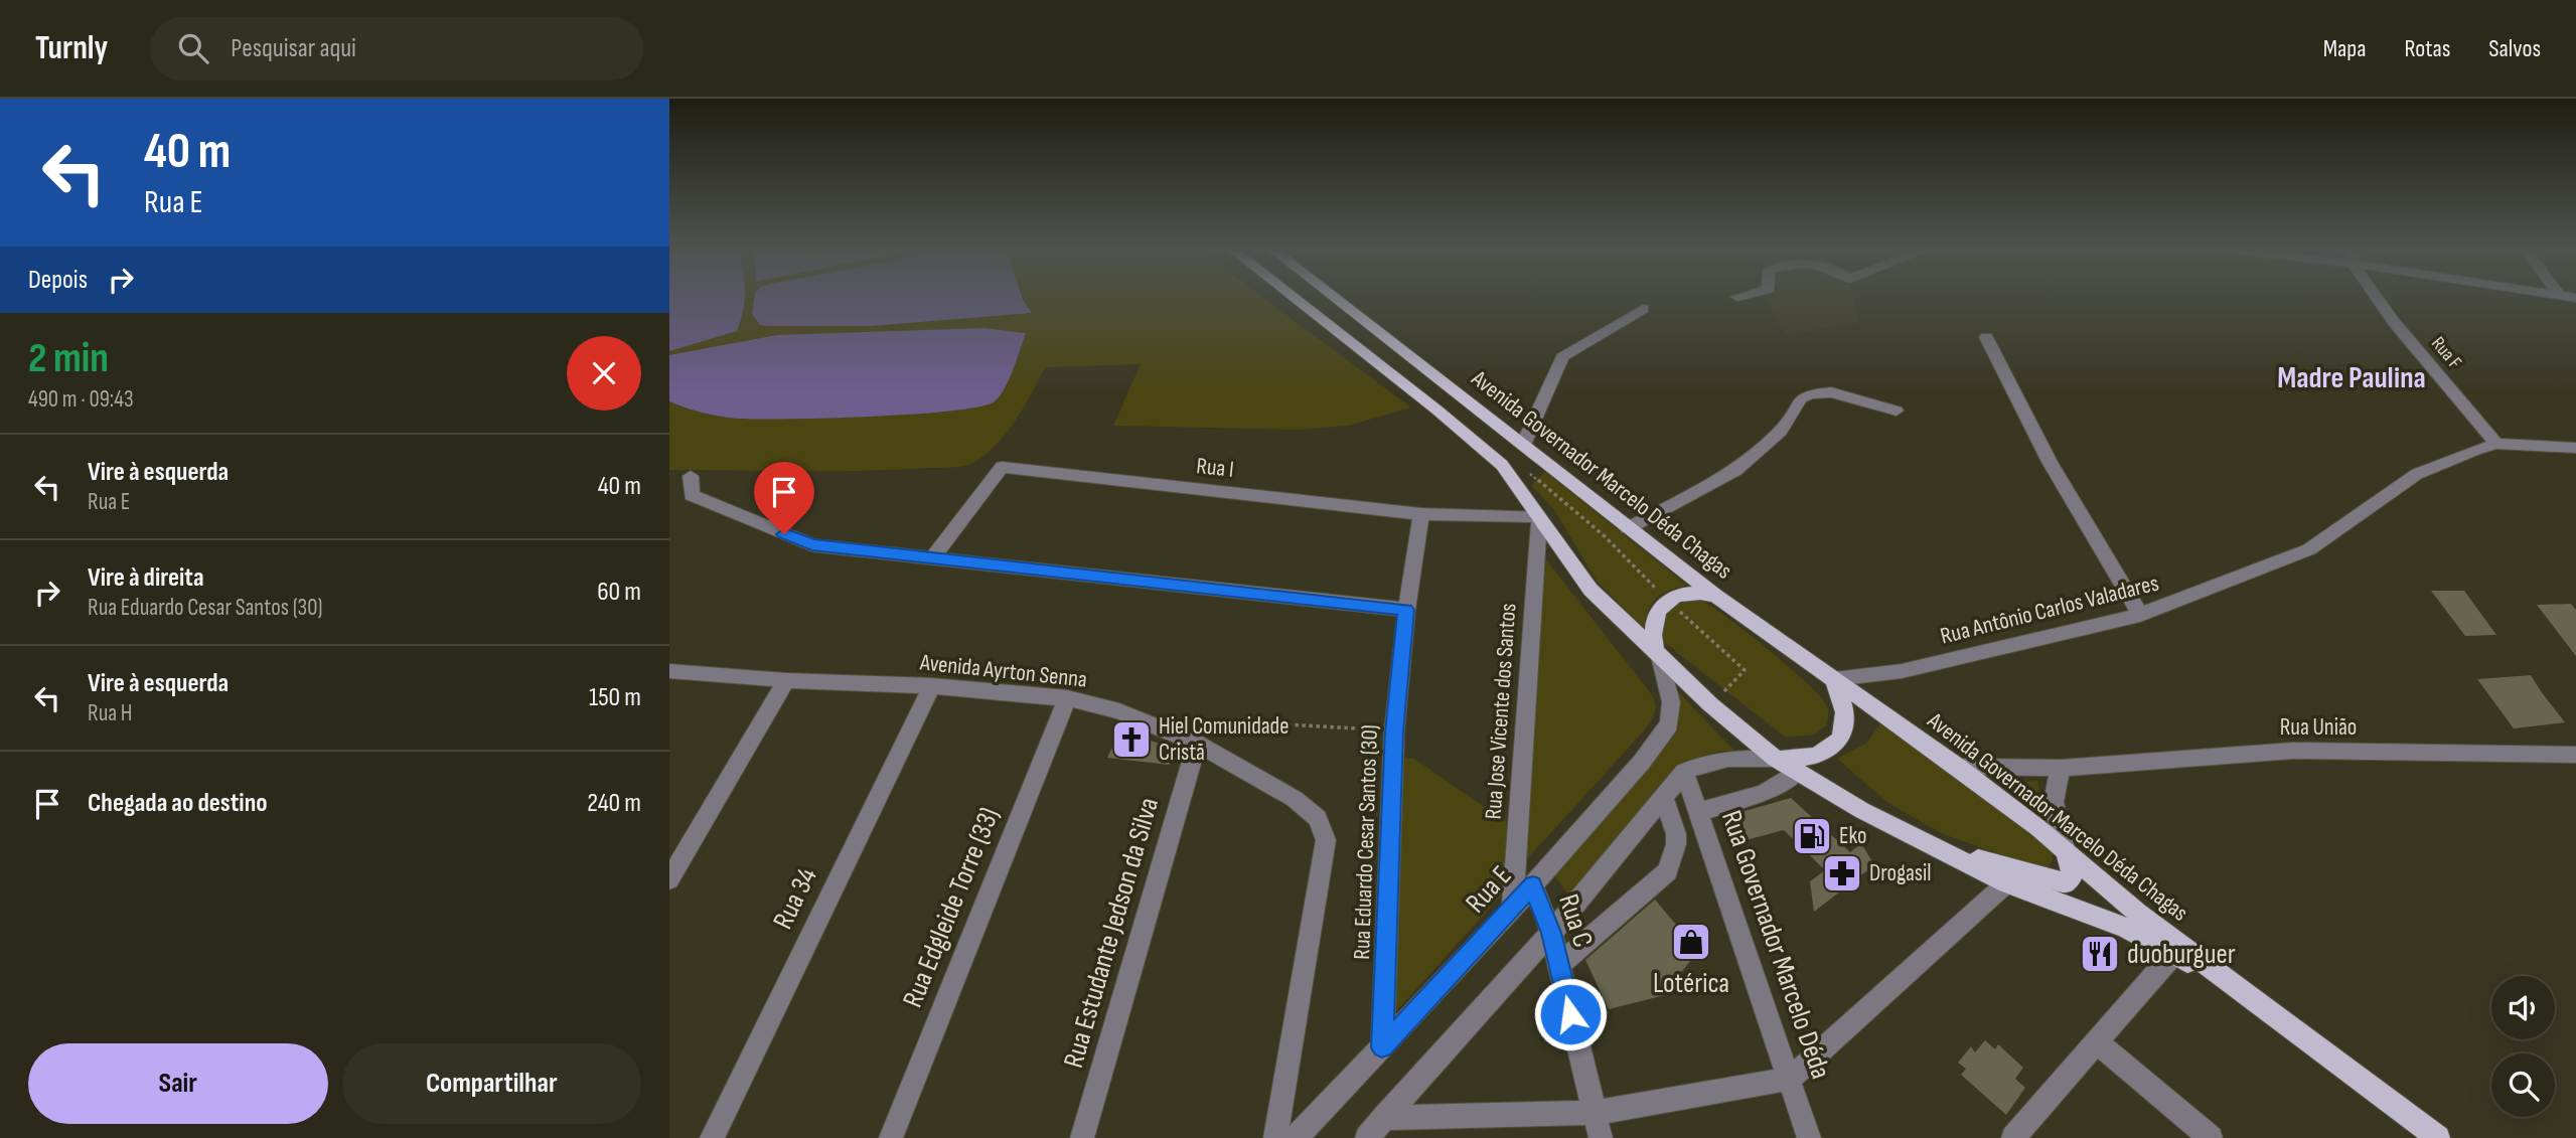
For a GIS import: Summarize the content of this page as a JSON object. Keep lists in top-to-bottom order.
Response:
{
  "streets": {
    "main road": ["Avenida Governador Marcelo Déda Chagas"],
    "street": [
      "Rua F",
      "Rua I",
      "Rua Antônio Carlos Valadares",
      "Avenida Ayrton Senna",
      "Rua Jose Vicente dos Santos",
      "Rua União",
      "Rua Eduardo Cesar Santos (30)",
      "Rua E",
      "Rua 34",
      "Rua Edgleide Torre (33)",
      "Rua C",
      "Rua Estudante Jedson da Silva",
      "Rua Governador Marcelo Déda"
    ]
  },
  "crossings": [
    ["Rua F", "Rua Antônio Carlos Valadares"],
    ["Rua I", "Avenida Governador Marcelo Déda Chagas"],
    ["Rua I", "Rua Jose Vicente dos Santos"],
    ["Rua I", "Rua Eduardo Cesar Santos (30)"],
    ["Avenida Governador Marcelo Déda Chagas", "Rua Antônio Carlos Valadares"],
    ["Avenida Governador Marcelo Déda Chagas", "Rua Jose Vicente dos Santos"],
    ["Avenida Governador Marcelo Déda Chagas", "Rua União"],
    ["Avenida Governador Marcelo Déda Chagas", "Rua E"],
    ["Avenida Ayrton Senna", "Rua 34"],
    ["Avenida Ayrton Senna", "Rua Edgleide Torre (33)"],
    ["Avenida Ayrton Senna", "Rua Estudante Jedson da Silva"],
    ["Rua Jose Vicente dos Santos", "Rua E"],
    ["Rua Eduardo Cesar Santos (30)", "Rua E"],
    ["Rua E", "Rua C"]
  ],
  "districts": ["Madre Paulina"],
  "places": {
    "church": ["Hiel Comunidade Cristã"],
    "fuel station": ["Eko"],
    "pharmacy": ["Drogasil"],
    "shop": ["Lotérica"],
    "restaurant": ["duoburguer"]
  },
  "page": {
    "header": "Turnly",
    "search": "Pesquisar aqui",
    "nav": ["Mapa", "Rotas", "Salvos"],
    "turn": ["40 m", "Rua E"],
    "then": "Depois",
    "heading": ["2 min", "490 m · 09:43"],
    "list": [
      {
        "name": "Vire à esquerda",
        "note": "Rua E",
        "value": "40 m"
      },
      {
        "name": "Vire à direita",
        "note": "Rua Eduardo Cesar Santos (30)",
        "value": "60 m"
      },
      {
        "name": "Vire à esquerda",
        "note": "Rua H",
        "value": "150 m"
      },
      {
        "name": "Chegada ao destino",
        "value": "240 m"
      }
    ],
    "buttons": ["Sair", "Compartilhar"]
  }
}
